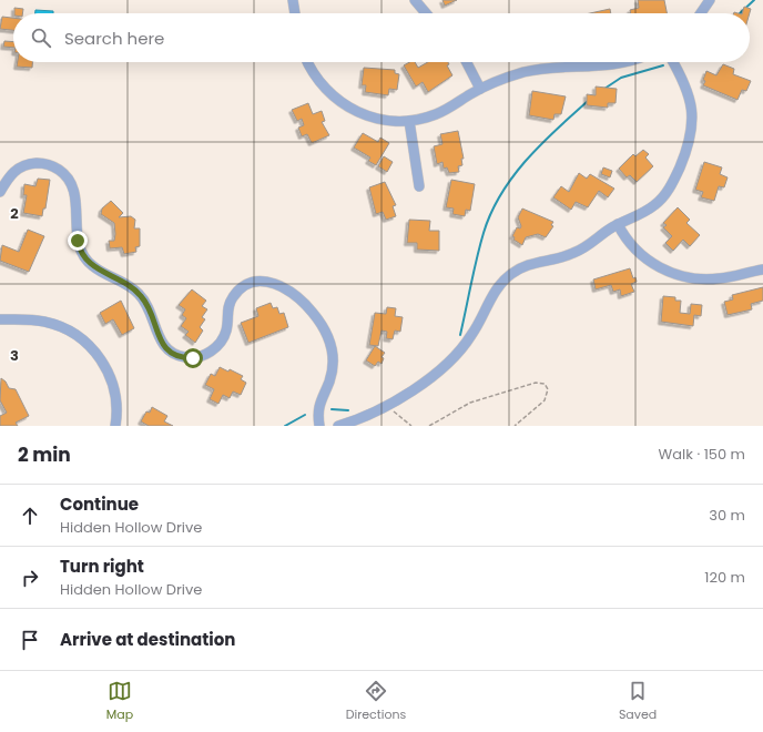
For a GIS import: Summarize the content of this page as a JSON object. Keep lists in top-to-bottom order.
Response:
{
  "page": {
    "search": "Search here",
    "heading": ["2 min", "Walk · 150 m"],
    "list": [
      ["Continue", "Hidden Hollow Drive", "30 m"],
      ["Turn right", "Hidden Hollow Drive", "120 m"],
      "Arrive at destination"
    ],
    "nav": ["Map", "Directions", "Saved"]
  },
  "grid": {
    "rows": ["2", "3"]
  }
}
